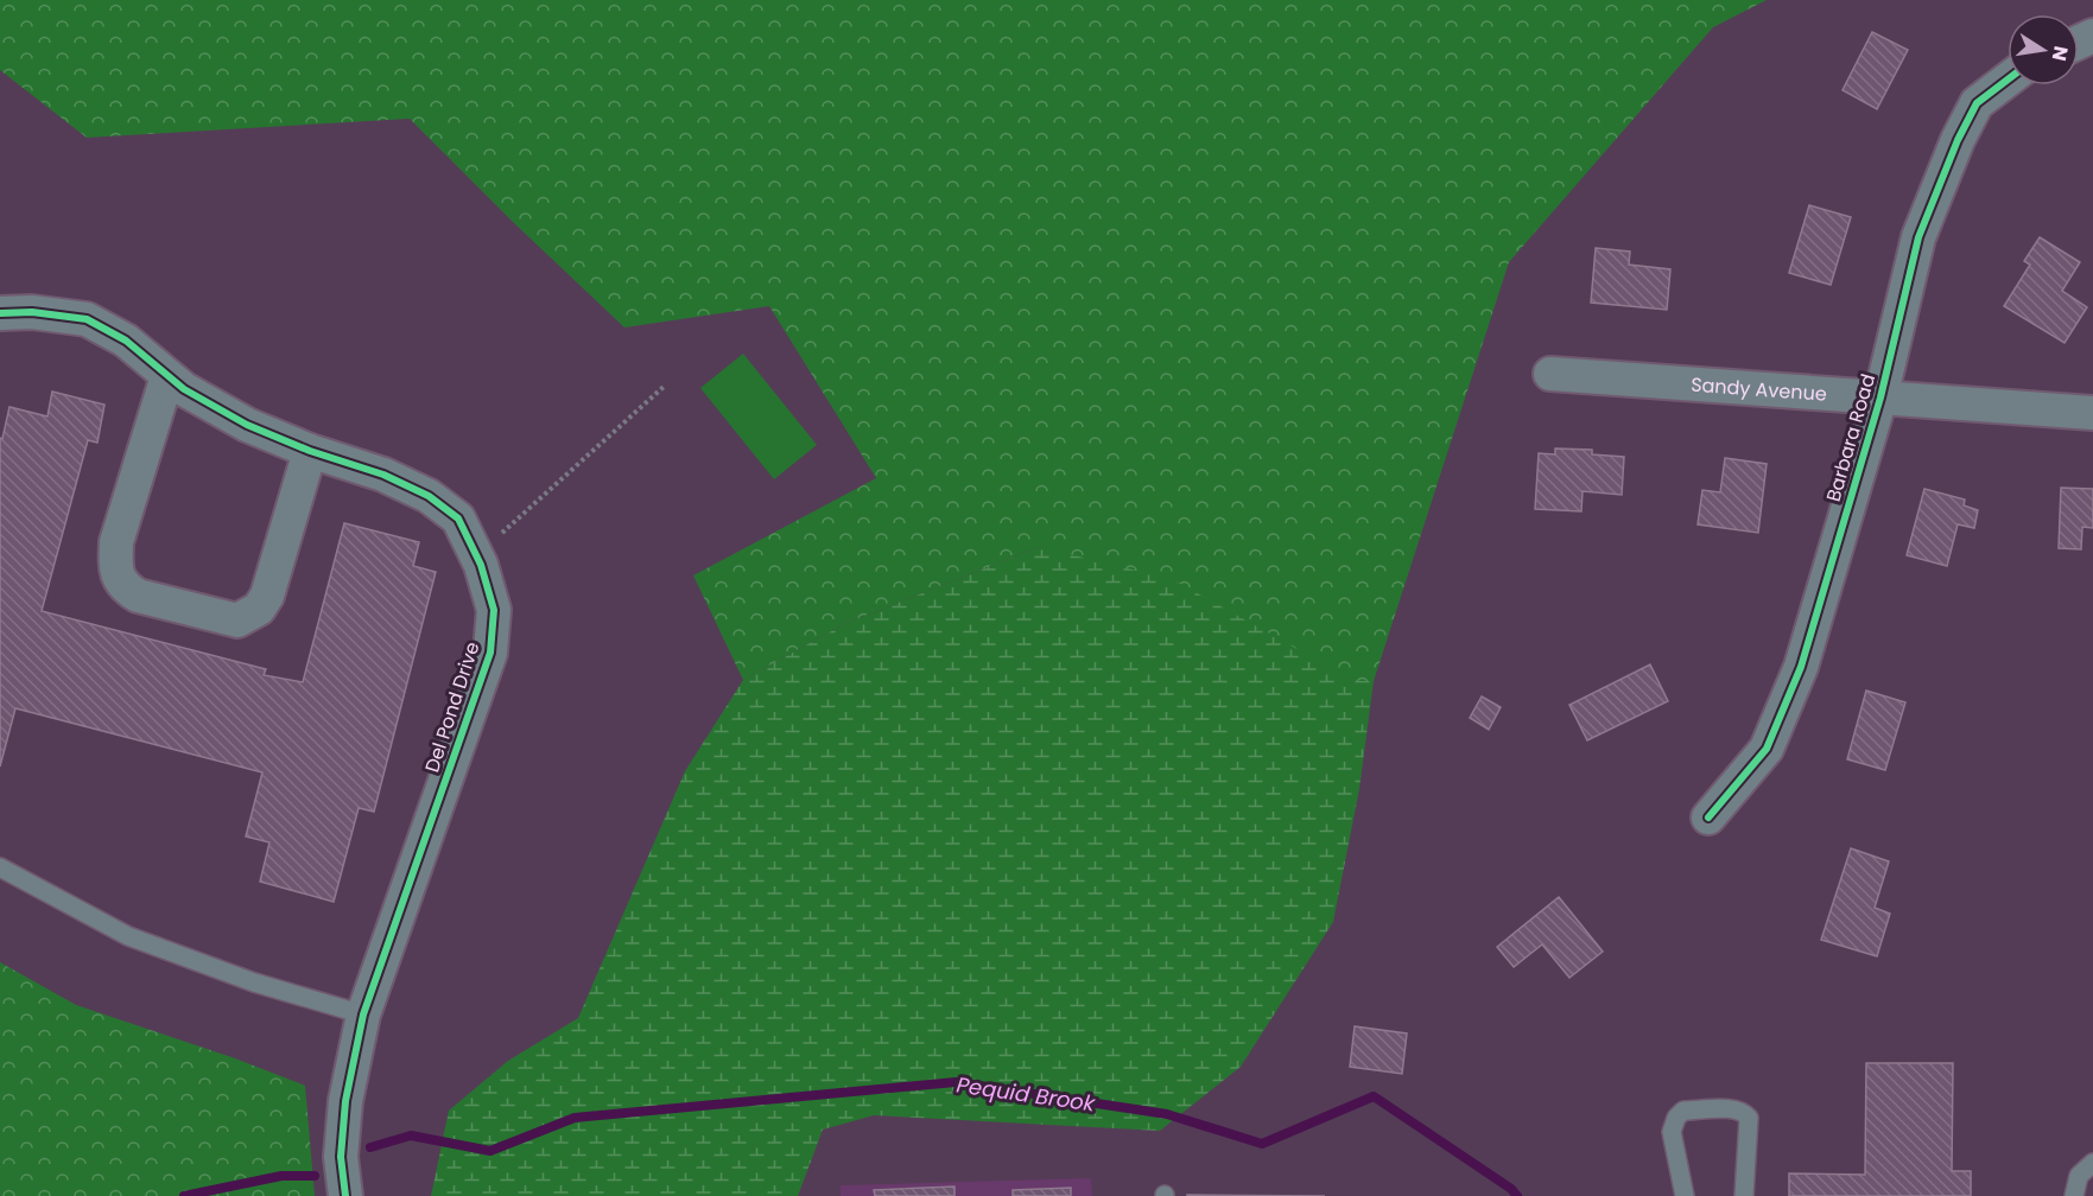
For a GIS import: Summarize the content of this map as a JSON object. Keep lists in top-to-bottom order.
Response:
{
  "streets": {
    "street": ["Sandy Avenue", "Barbara Road", "Del Pond Drive"]
  },
  "crossings": [
    ["Sandy Avenue", "Barbara Road"]
  ],
  "water": ["Pequid Brook"],
  "north": "right"
}
